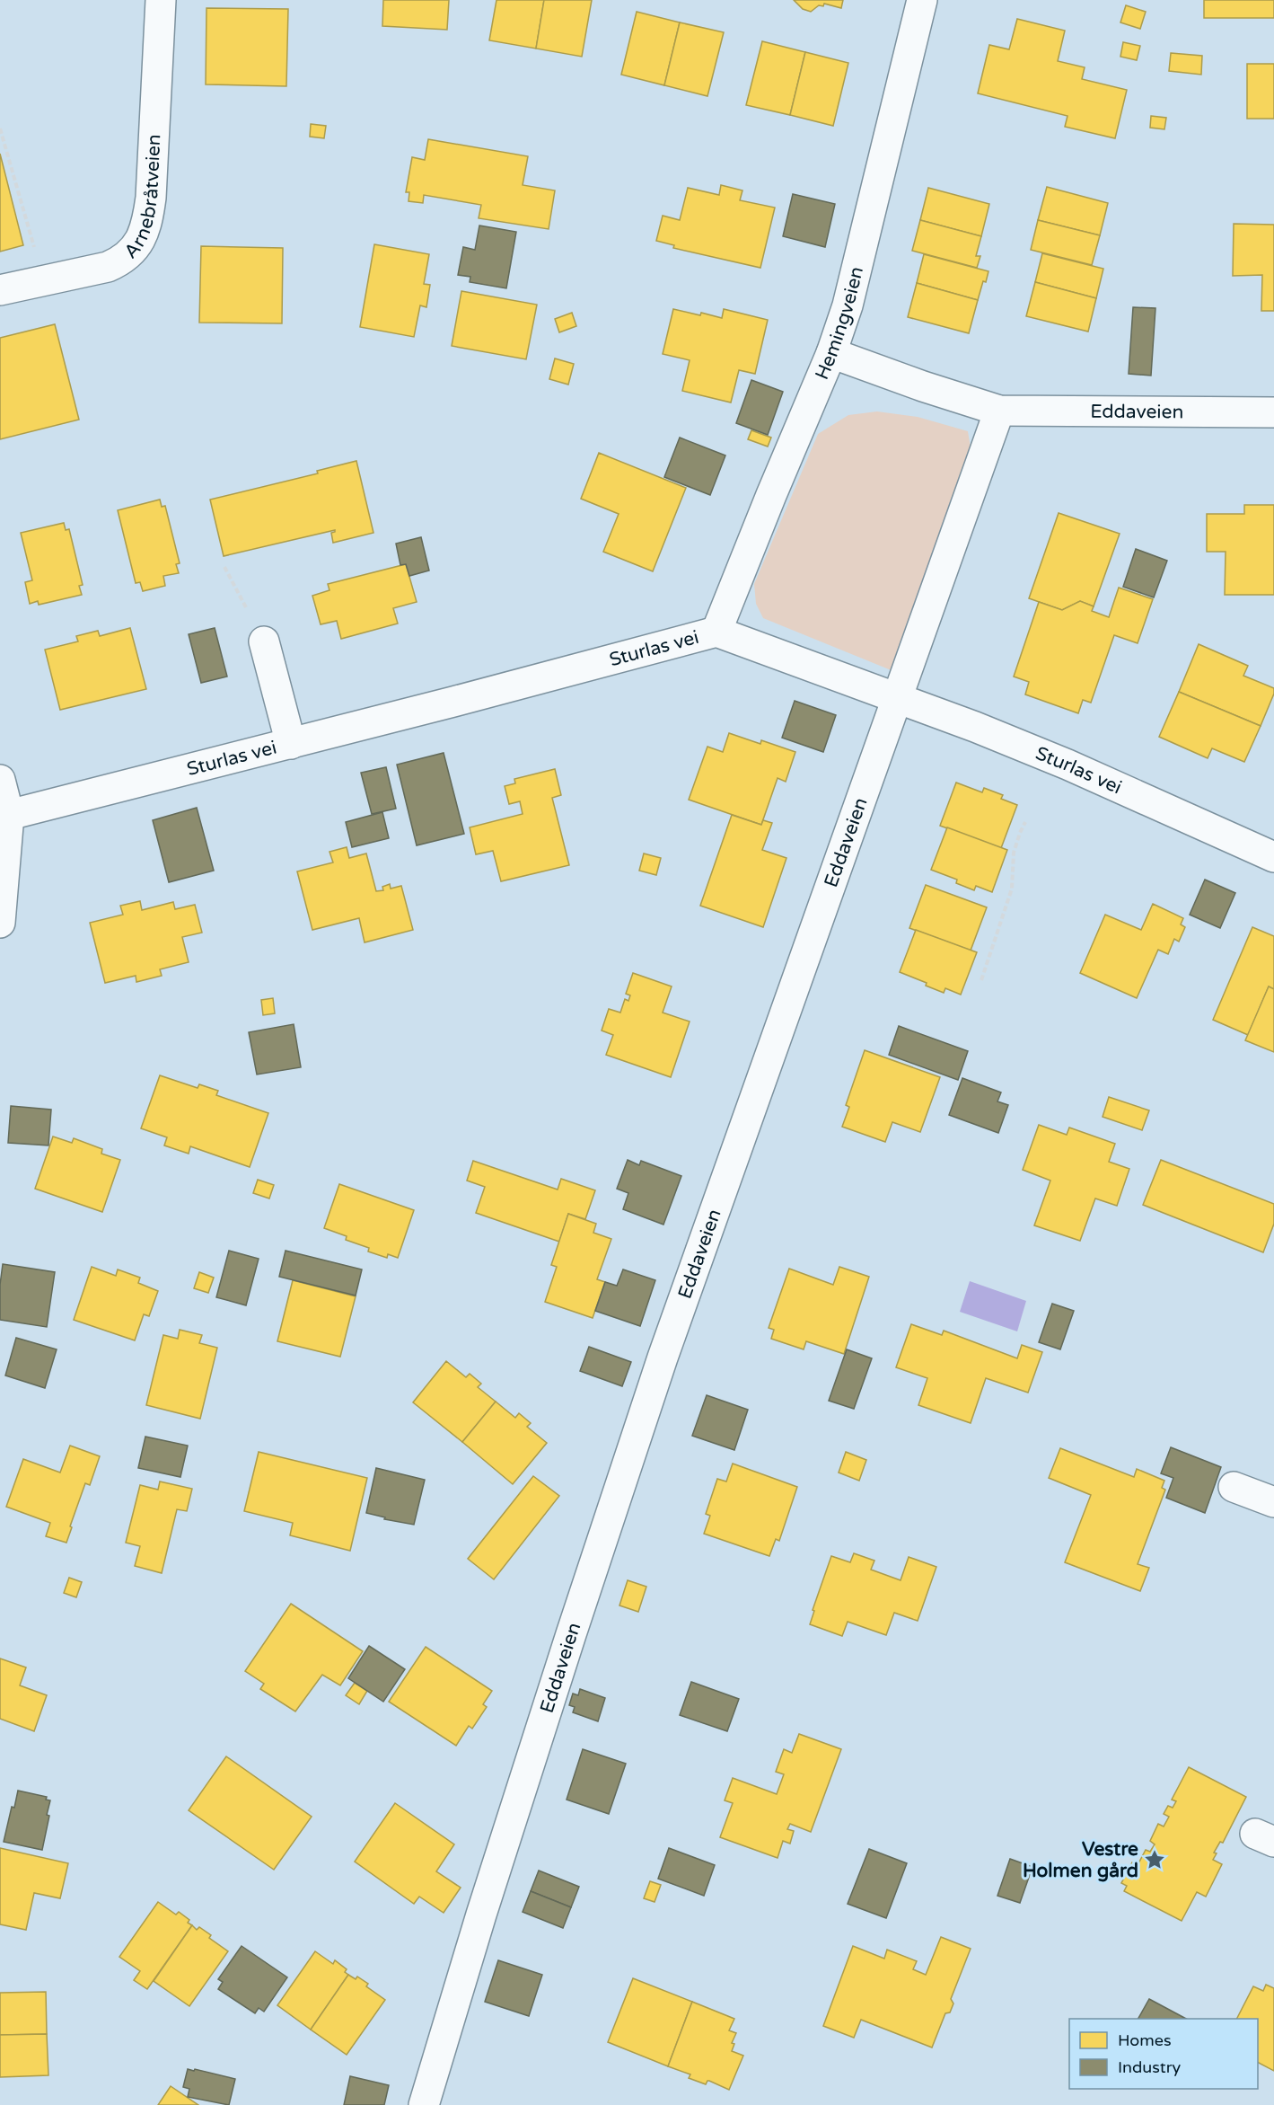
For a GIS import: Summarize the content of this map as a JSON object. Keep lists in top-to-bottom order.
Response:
{
  "streets": {
    "street": [
      "Arnebråtveien",
      "Hemingveien",
      "Eddaveien",
      "Sturlas vei"
    ]
  },
  "crossings": [
    ["Hemingveien", "Eddaveien"],
    ["Hemingveien", "Sturlas vei"],
    ["Eddaveien", "Sturlas vei"]
  ],
  "places": {
    "place": ["Vestre Holmen gård"]
  },
  "legend": ["Homes", "Industry"]
}
